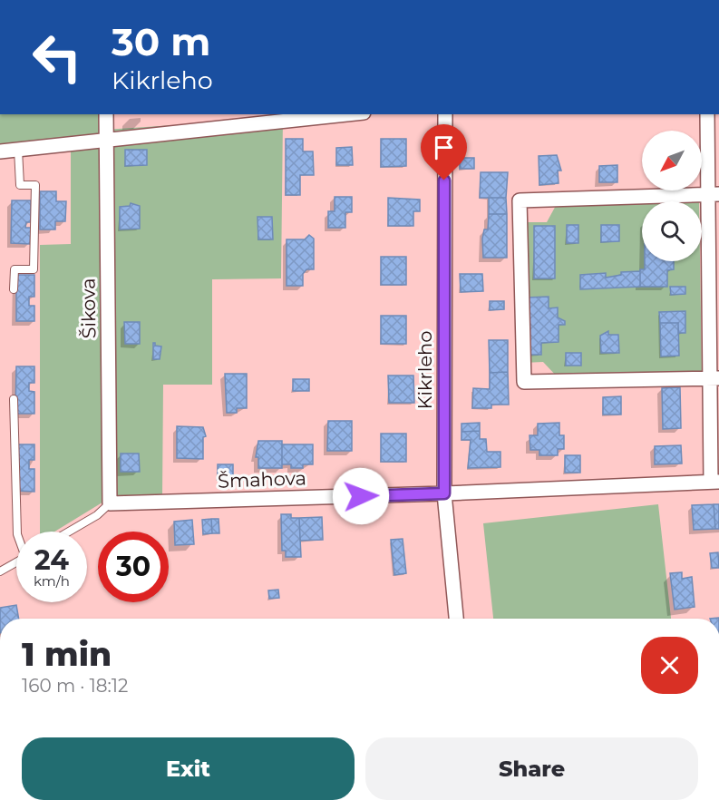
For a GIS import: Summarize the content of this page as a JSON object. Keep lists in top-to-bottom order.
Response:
{
  "streets": {
    "street": ["Šikova", "Kikrleho", "Šmahova"]
  },
  "crossings": [
    ["Šikova", "Šmahova"],
    ["Kikrleho", "Šmahova"]
  ],
  "north": "bottom left",
  "page": {
    "turn": ["30 m", "Kikrleho"],
    "speed": "24 km/h",
    "limit": "30",
    "heading": ["1 min", "160 m · 18:12"],
    "buttons": ["Exit", "Share"]
  }
}
